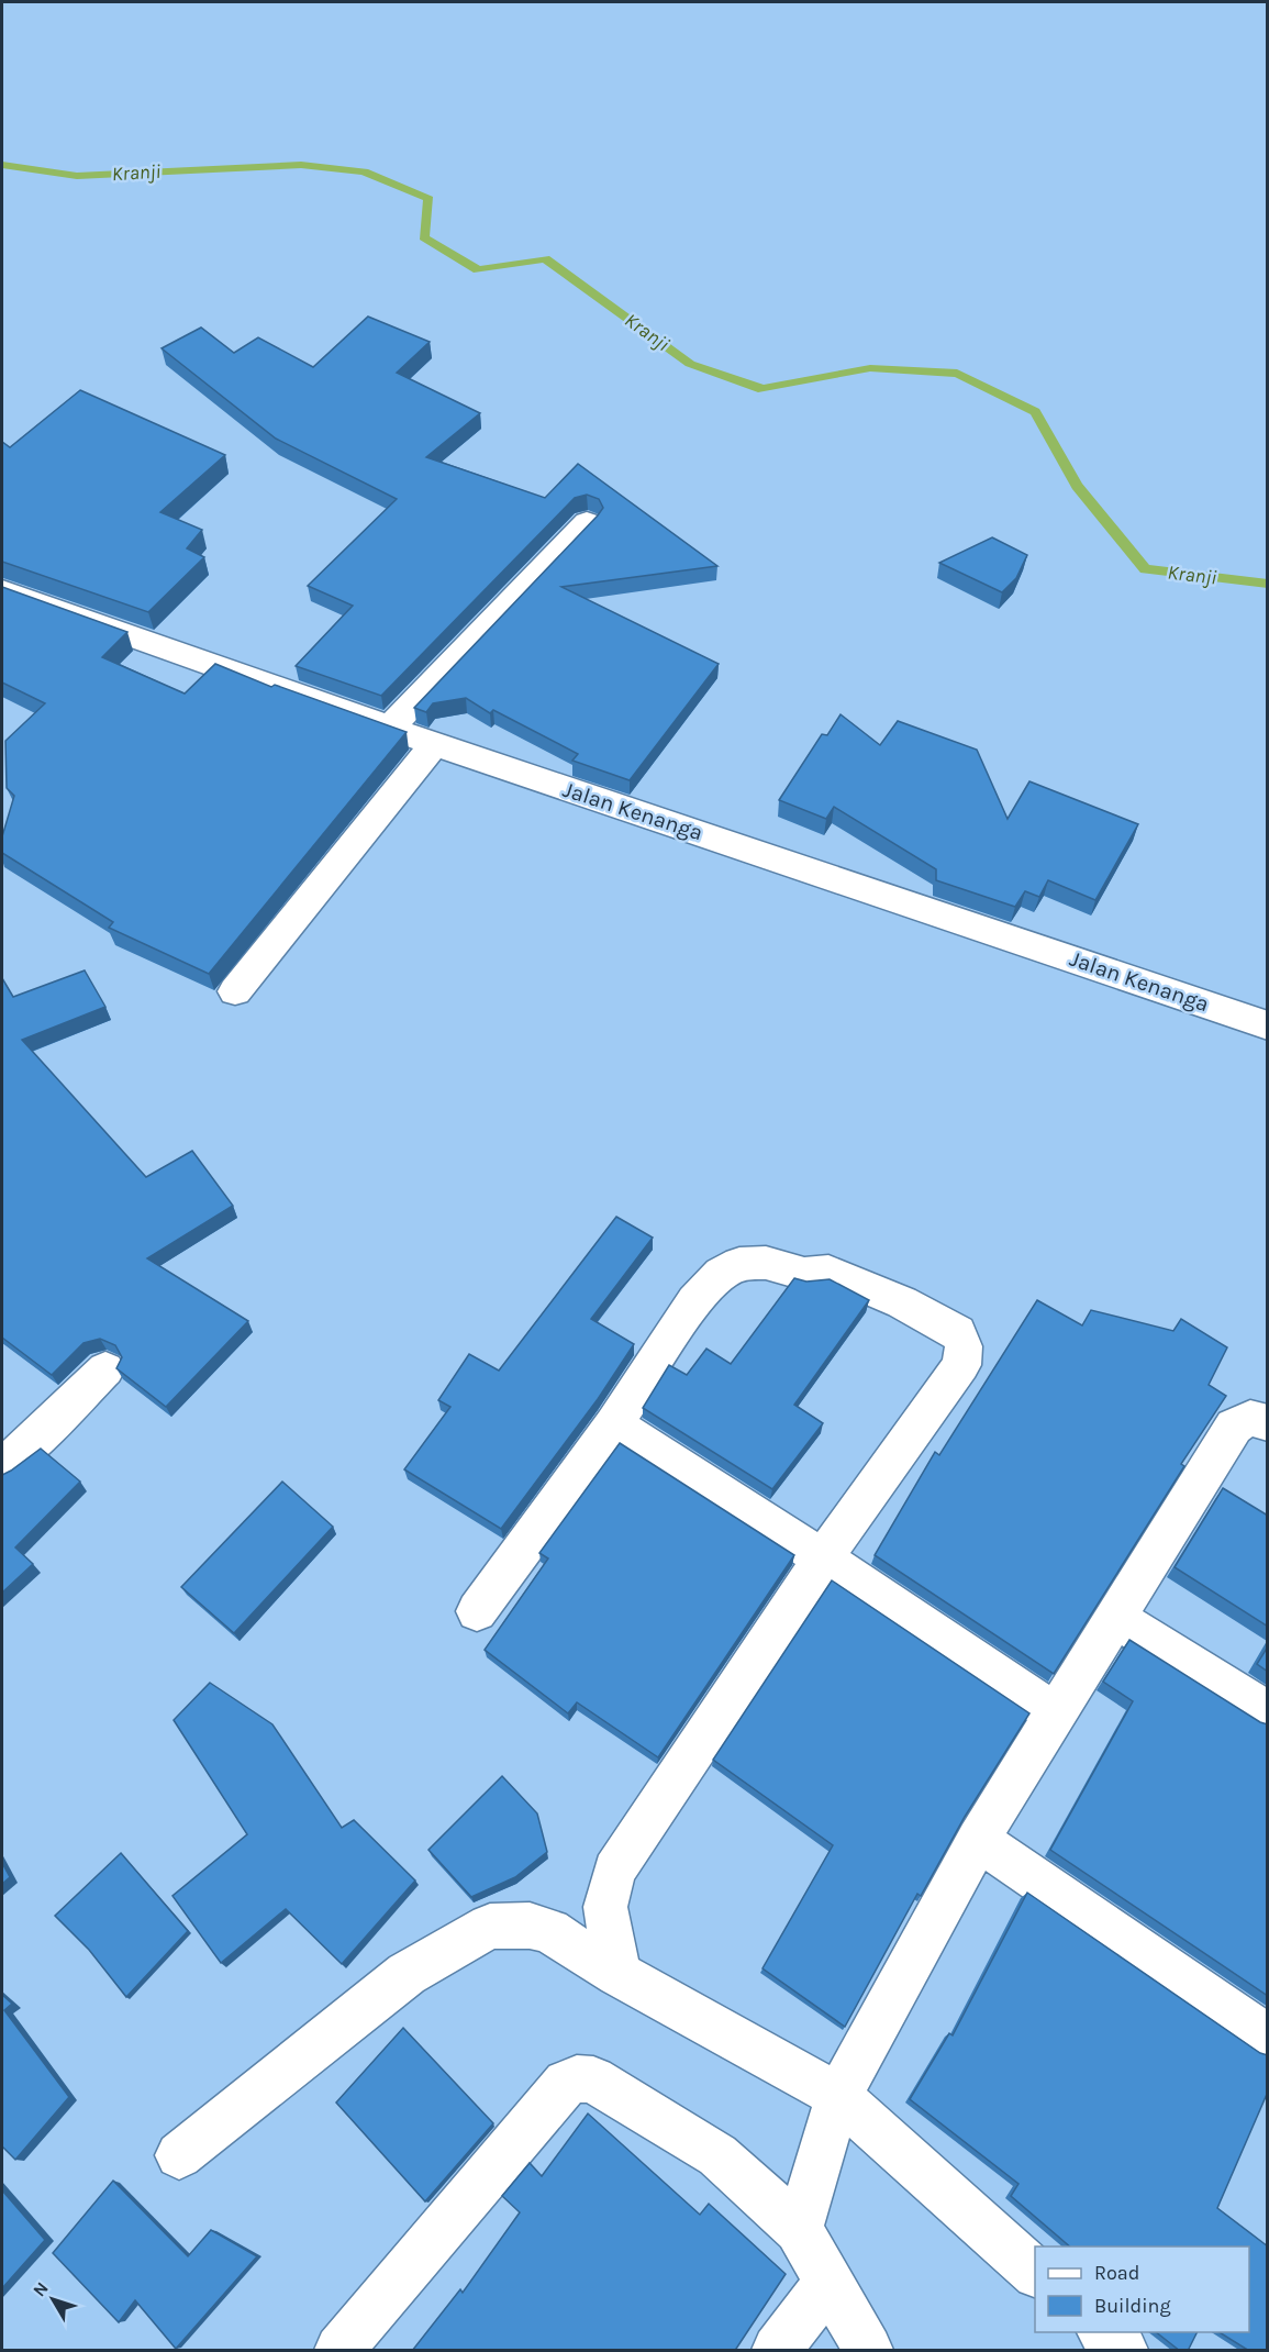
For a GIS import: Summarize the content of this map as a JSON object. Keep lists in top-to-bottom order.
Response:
{
  "streets": {
    "street": ["Jalan Kenanga"]
  },
  "water": ["Kranji"],
  "legend": ["Road", "Building"],
  "north": "top left"
}
